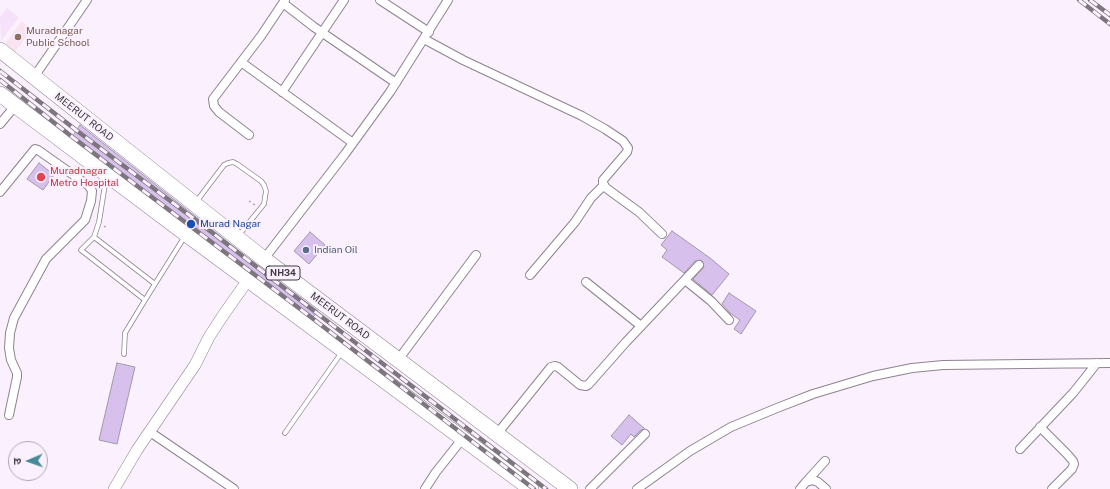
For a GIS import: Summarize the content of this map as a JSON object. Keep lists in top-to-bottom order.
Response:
{
  "streets": {
    "highway": ["MEERUT ROAD", "NH34"]
  },
  "places": [
    "Muradnagar Public School",
    "Muradnagar Metro Hospital",
    "Murad Nagar",
    "Indian Oil"
  ],
  "north": "left"
}
